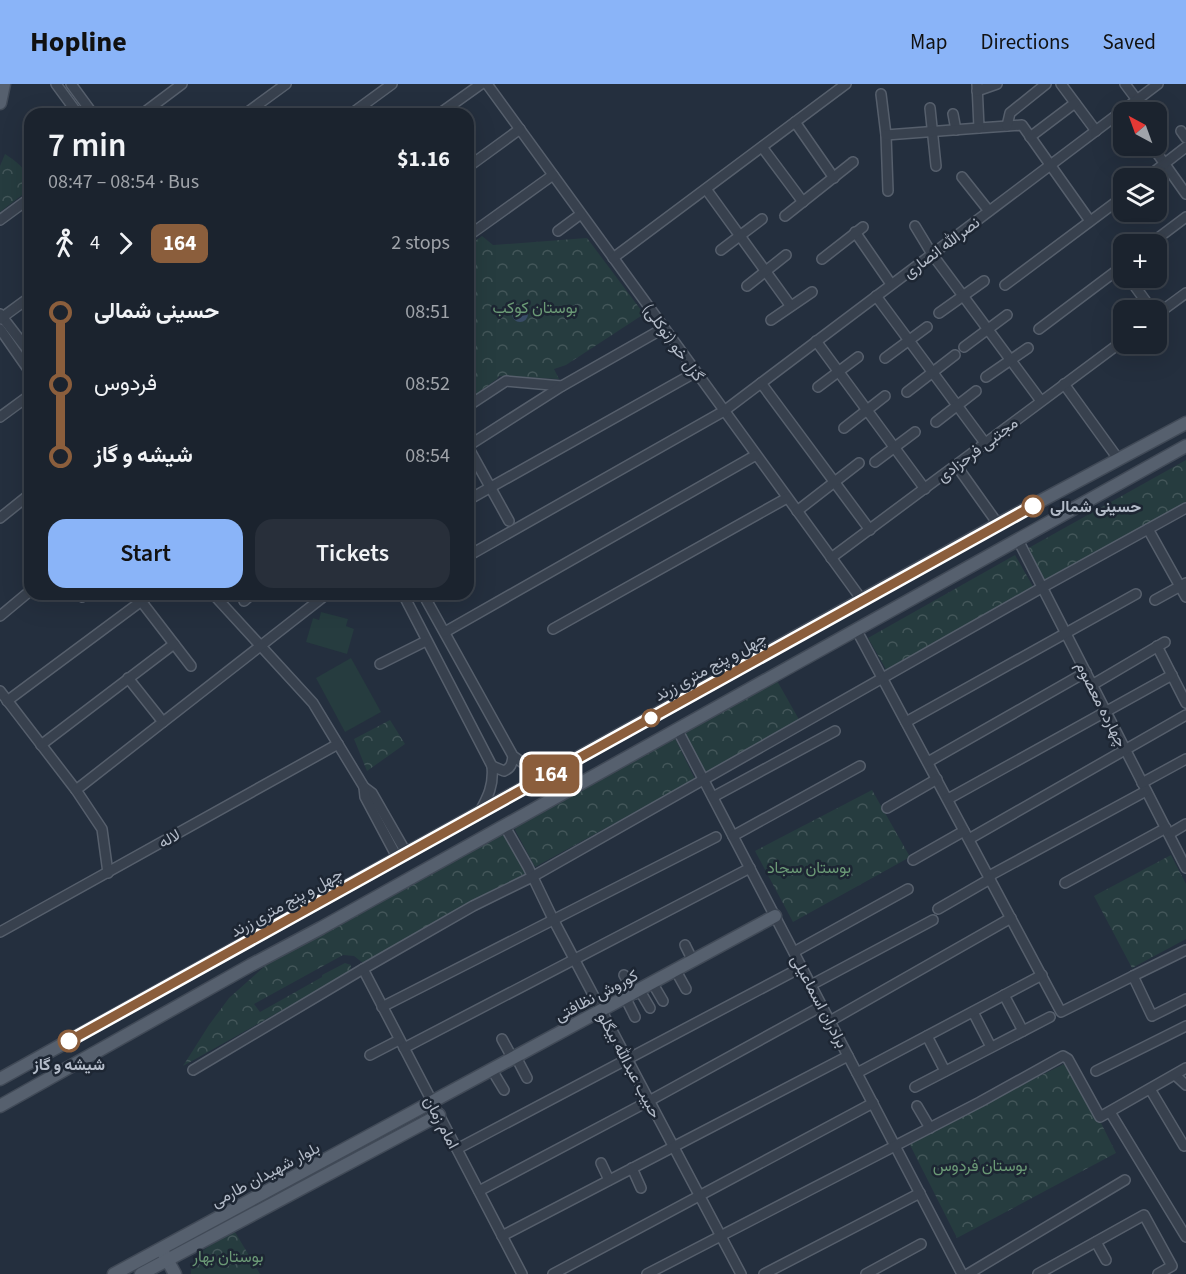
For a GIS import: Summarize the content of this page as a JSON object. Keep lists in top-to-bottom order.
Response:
{
  "streets": {
    "main road": ["چهل و پنج متری زرند", "کوروش نظافتی", "بلوار شهیدان طارمی"],
    "street": [
      "نصرالله انصاری",
      "گزل خو (توکلی)",
      "مجتبی فرحزادی",
      "چهارده معصوم",
      "لاله",
      "برادران اسماعیلی",
      "حبیب عبدالله بیگلو",
      "امام زمان"
    ]
  },
  "crossings": [
    ["نصرالله انصاری", "گزل خو (توکلی)"],
    ["گزل خو (توکلی)", "مجتبی فرحزادی"],
    ["گزل خو (توکلی)", "چهل و پنج متری زرند"],
    ["کوروش نظافتی", "برادران اسماعیلی"],
    ["کوروش نظافتی", "حبیب عبدالله بیگلو"],
    ["کوروش نظافتی", "امام زمان"],
    ["کوروش نظافتی", "بلوار شهیدان طارمی"],
    ["امام زمان", "بلوار شهیدان طارمی"]
  ],
  "parks": [
    "بوستان کوکب",
    "بوستان سجاد",
    "بوستان فردوس",
    "بوستان بهار"
  ],
  "places": ["حسینی شمالی", "شیشه و گاز"],
  "lines": ["bus line 164"],
  "north": "top left",
  "page": {
    "header": "Hopline",
    "nav": ["Map", "Directions", "Saved"],
    "on_map": "164",
    "map_buttons": ["+", "−"],
    "heading": ["7 min", "08:47 – 08:54 · Bus", "$1.16"],
    "legs": ["4", "164", "2 stops"],
    "list": [
      {
        "name": "حسینی شمالی",
        "value": "08:51"
      },
      {
        "name": "فردوس",
        "value": "08:52"
      },
      {
        "name": "شیشه و گاز",
        "value": "08:54"
      }
    ],
    "buttons": ["Start", "Tickets"]
  }
}
